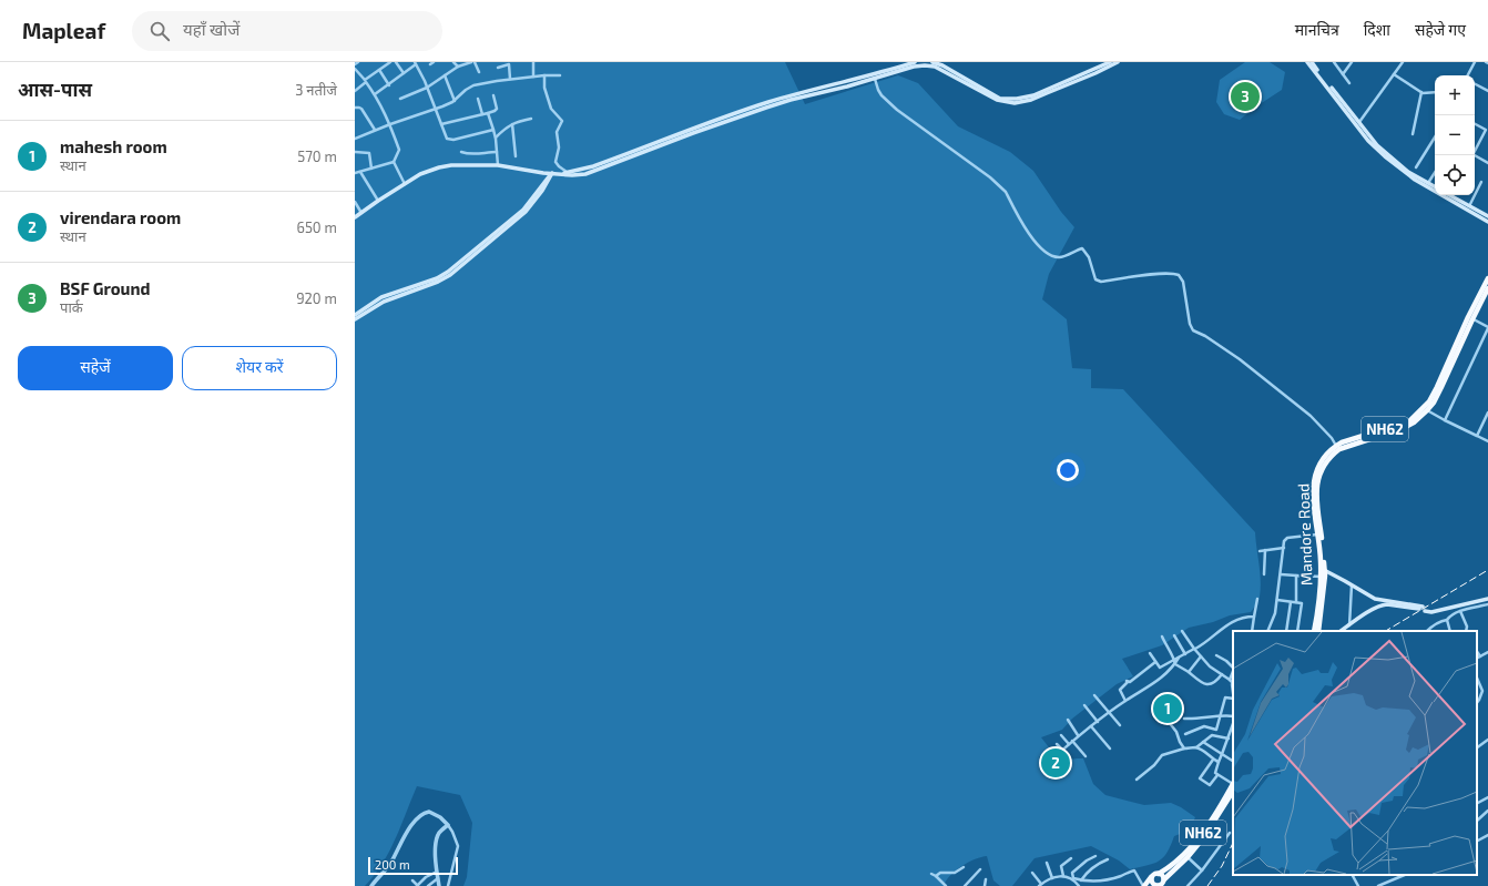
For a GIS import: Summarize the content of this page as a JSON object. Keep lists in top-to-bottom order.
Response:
{
  "streets": {
    "highway": ["NH62", "Mandore Road"]
  },
  "scale_bar": "200 m",
  "page": {
    "header": "Mapleaf",
    "search": "यहाँ खोजें",
    "nav": ["मानचित्र", "दिशा", "सहेजे गए"],
    "heading": ["आस-पास", "3 नतीजे"],
    "map_buttons": ["+", "−"],
    "pins": ["3", "1", "2"],
    "list": [
      {
        "mark": "1",
        "name": "mahesh room",
        "note": "स्थान",
        "value": "570 m"
      },
      {
        "mark": "2",
        "name": "virendara room",
        "note": "स्थान",
        "value": "650 m"
      },
      {
        "mark": "3",
        "name": "BSF Ground",
        "note": "पार्क",
        "value": "920 m"
      }
    ],
    "buttons": ["सहेजें", "शेयर करें"],
    "scale": "200 m"
  }
}
